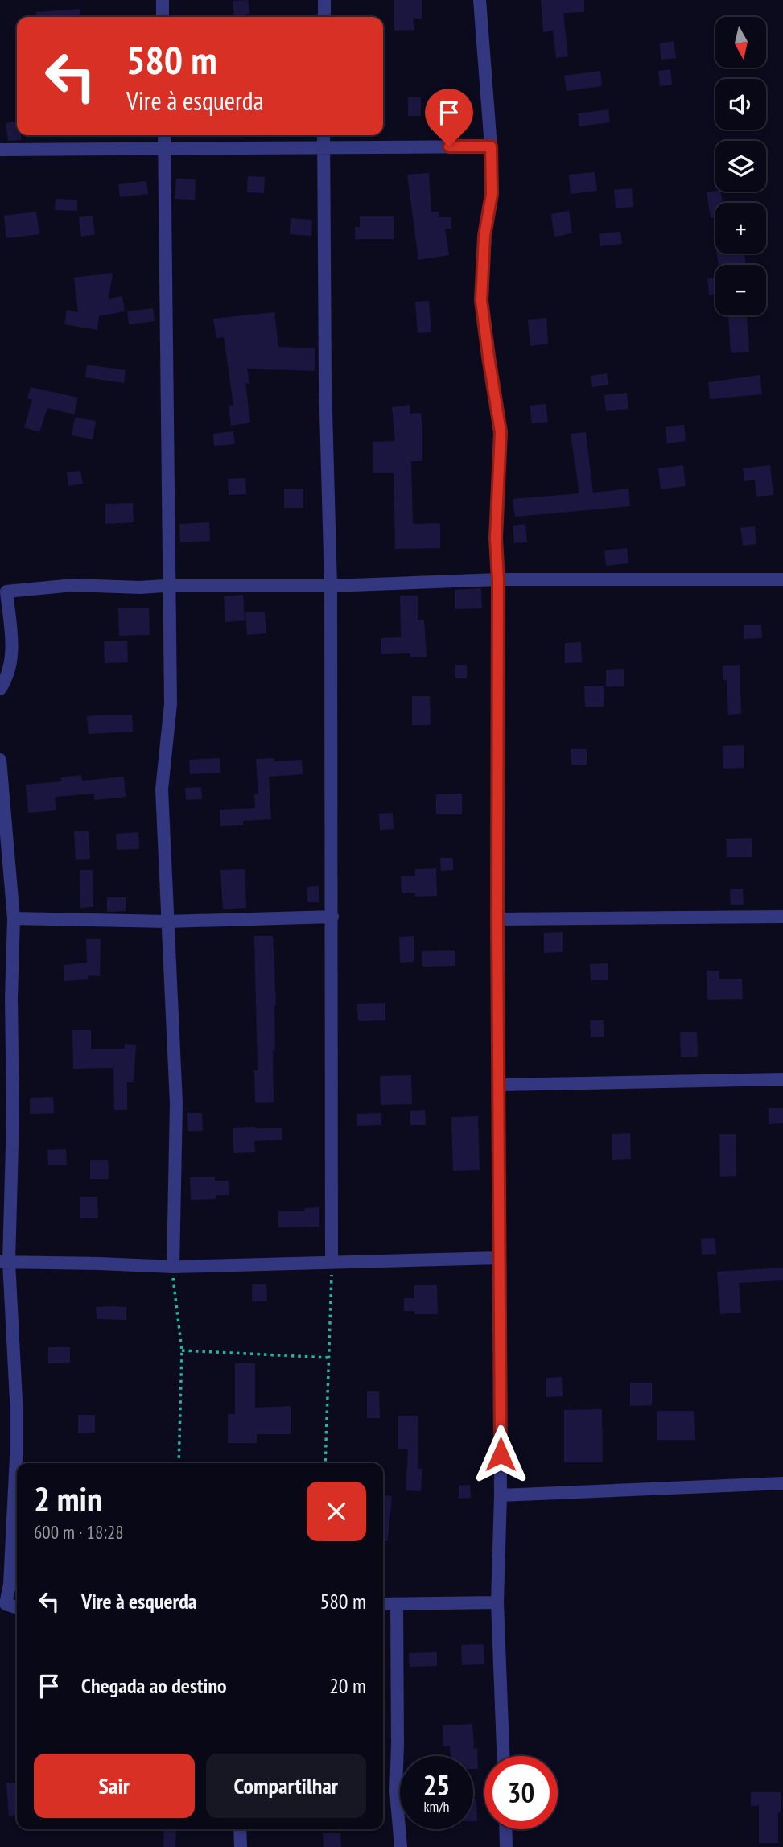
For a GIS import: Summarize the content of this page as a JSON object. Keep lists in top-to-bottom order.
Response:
{
  "north": "bottom",
  "page": {
    "map_buttons": ["+", "−"],
    "turn": ["580 m", "Vire à esquerda"],
    "heading": ["2 min", "600 m · 18:28"],
    "list": [
      {
        "name": "Vire à esquerda",
        "value": "580 m"
      },
      {
        "name": "Chegada ao destino",
        "value": "20 m"
      }
    ],
    "buttons": ["Sair", "Compartilhar"],
    "speed": "25 km/h",
    "limit": "30"
  }
}
